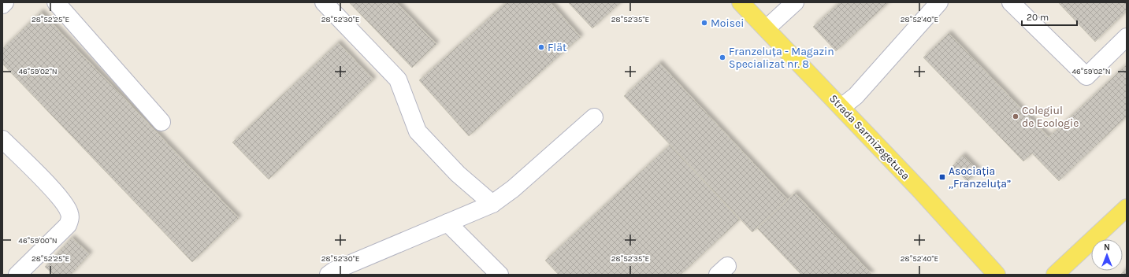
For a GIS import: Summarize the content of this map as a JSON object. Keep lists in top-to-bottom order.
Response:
{
  "streets": {
    "main road": ["Strada Sarmizegetusa"]
  },
  "places": {
    "other": [
      "Moisei",
      "Flät",
      "Franzeluța - Magazin Specializat nr. 8",
      "Colegiul de Ecologie"
    ],
    "transit": ["Asociația „Franzeluța”"]
  },
  "scale_bar": "20 m",
  "north": "top",
  "coordinates": [
    "28°52'25\"E",
    "28°52'30\"E",
    "28°52'35\"E",
    "28°52'40\"E",
    "46°59'02\"N",
    "46°59'00\"N"
  ]
}
